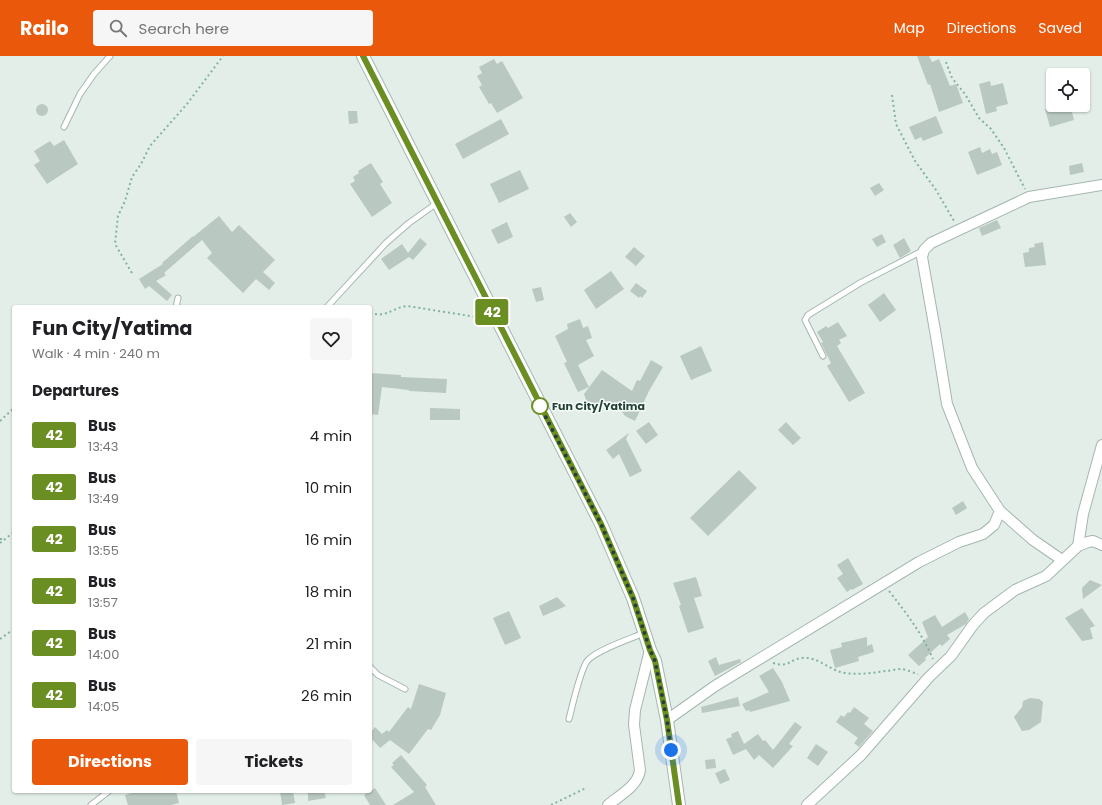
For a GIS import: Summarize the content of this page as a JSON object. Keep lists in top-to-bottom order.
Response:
{
  "places": ["Fun City/Yatima"],
  "lines": ["bus line 42"],
  "page": {
    "header": "Railo",
    "search": "Search here",
    "nav": ["Map", "Directions", "Saved"],
    "on_map": "42",
    "heading": [
      ["Fun City/Yatima", "Walk · 4 min · 240 m"],
      "Departures"
    ],
    "list": [
      {
        "mark": "42",
        "name": "Bus",
        "note": "13:43",
        "value": "4 min"
      },
      {
        "mark": "42",
        "name": "Bus",
        "note": "13:49",
        "value": "10 min"
      },
      {
        "mark": "42",
        "name": "Bus",
        "note": "13:55",
        "value": "16 min"
      },
      {
        "mark": "42",
        "name": "Bus",
        "note": "13:57",
        "value": "18 min"
      },
      {
        "mark": "42",
        "name": "Bus",
        "note": "14:00",
        "value": "21 min"
      },
      {
        "mark": "42",
        "name": "Bus",
        "note": "14:05",
        "value": "26 min"
      }
    ],
    "buttons": ["Directions", "Tickets"]
  }
}
